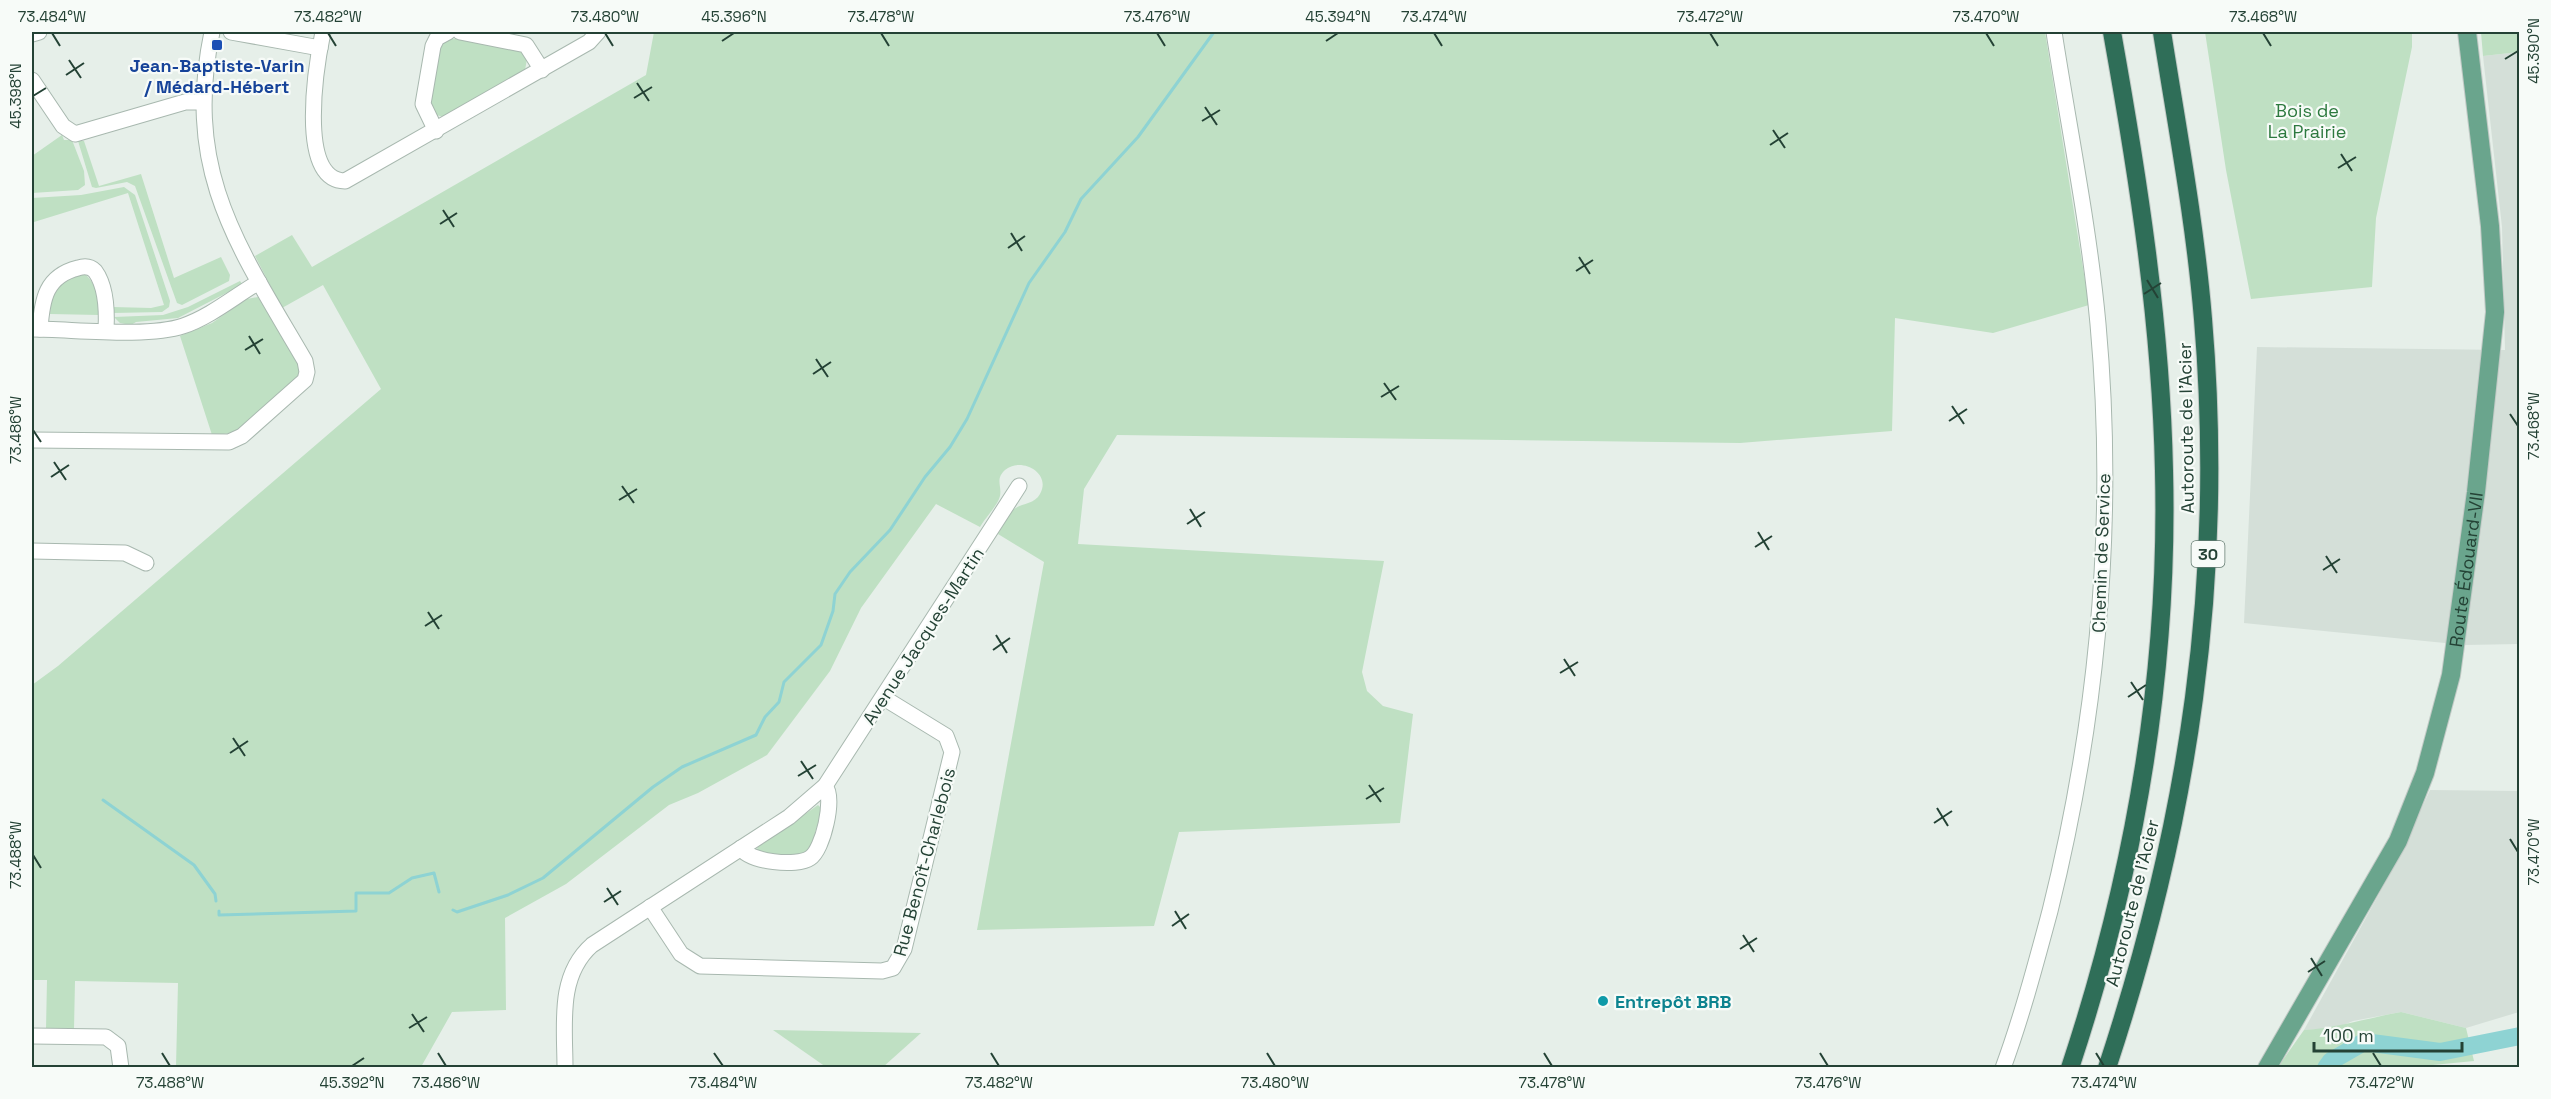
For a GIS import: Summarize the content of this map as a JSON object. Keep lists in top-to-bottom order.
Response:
{
  "streets": {
    "highway": ["Autoroute de l'Acier", "30"],
    "main road": ["Route Édouard-VII"],
    "street": ["Chemin de Service", "Avenue Jacques-Martin", "Rue Benoît-Charlebois"]
  },
  "crossings": [
    ["Avenue Jacques-Martin", "Rue Benoît-Charlebois"]
  ],
  "parks": ["Bois de La Prairie"],
  "places": {
    "transit": ["Jean-Baptiste-Varin / Médard-Hébert"],
    "other": ["Entrepôt BRB"]
  },
  "scale_bar": "100 m",
  "coordinates": [
    "73.484°W",
    "73.482°W",
    "73.480°W",
    "45.396°N",
    "73.478°W",
    "73.476°W",
    "45.394°N",
    "73.474°W",
    "73.472°W",
    "73.470°W",
    "73.468°W",
    "45.390°N",
    "45.398°N",
    "73.486°W",
    "73.488°W",
    "45.392°N"
  ]
}
